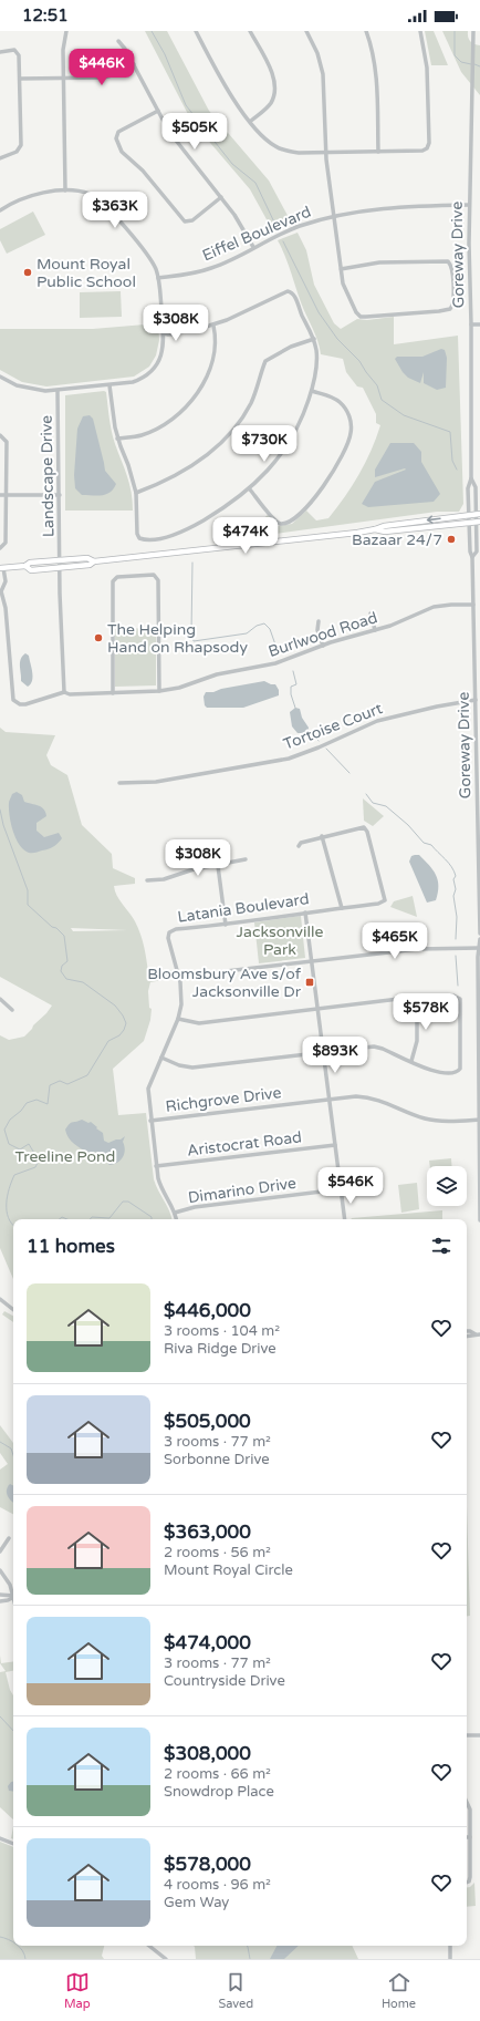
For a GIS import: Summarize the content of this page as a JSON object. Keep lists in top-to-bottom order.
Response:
{
  "streets": {
    "street": [
      "Eiffel Boulevard",
      "Goreway Drive",
      "Landscape Drive",
      "Burlwood Road",
      "Tortoise Court",
      "Latania Boulevard",
      "Richgrove Drive",
      "Aristocrat Road",
      "Dimarino Drive"
    ]
  },
  "crossings": [
    ["Eiffel Boulevard", "Goreway Drive"],
    ["Goreway Drive", "Burlwood Road"],
    ["Goreway Drive", "Tortoise Court"],
    ["Latania Boulevard", "Richgrove Drive"],
    ["Latania Boulevard", "Aristocrat Road"],
    ["Latania Boulevard", "Dimarino Drive"]
  ],
  "parks": ["Jacksonville Park", "Treeline Pond"],
  "places": {
    "other": ["Mount Royal Public School", "Bazaar 24/7", "The Helping Hand on Rhapsody"],
    "transit": ["Bloomsbury Ave s/of Jacksonville Dr"]
  },
  "page": {
    "status": "12:51",
    "price": [
      "$446K",
      "$505K",
      "$363K",
      "$308K",
      "$730K",
      "$474K",
      "$308K",
      "$465K",
      "$578K",
      "$893K",
      "$546K"
    ],
    "heading": "11 homes",
    "list": [
      {
        "name": "$446,000",
        "note": "3 rooms · 104 m² · Riva Ridge Drive"
      },
      {
        "name": "$505,000",
        "note": "3 rooms · 77 m² · Sorbonne Drive"
      },
      {
        "name": "$363,000",
        "note": "2 rooms · 56 m² · Mount Royal Circle"
      },
      {
        "name": "$474,000",
        "note": "3 rooms · 77 m² · Countryside Drive"
      },
      {
        "name": "$308,000",
        "note": "2 rooms · 66 m² · Snowdrop Place"
      },
      {
        "name": "$578,000",
        "note": "4 rooms · 96 m² · Gem Way"
      }
    ],
    "tabs": ["Map", "Saved", "Home"]
  }
}
